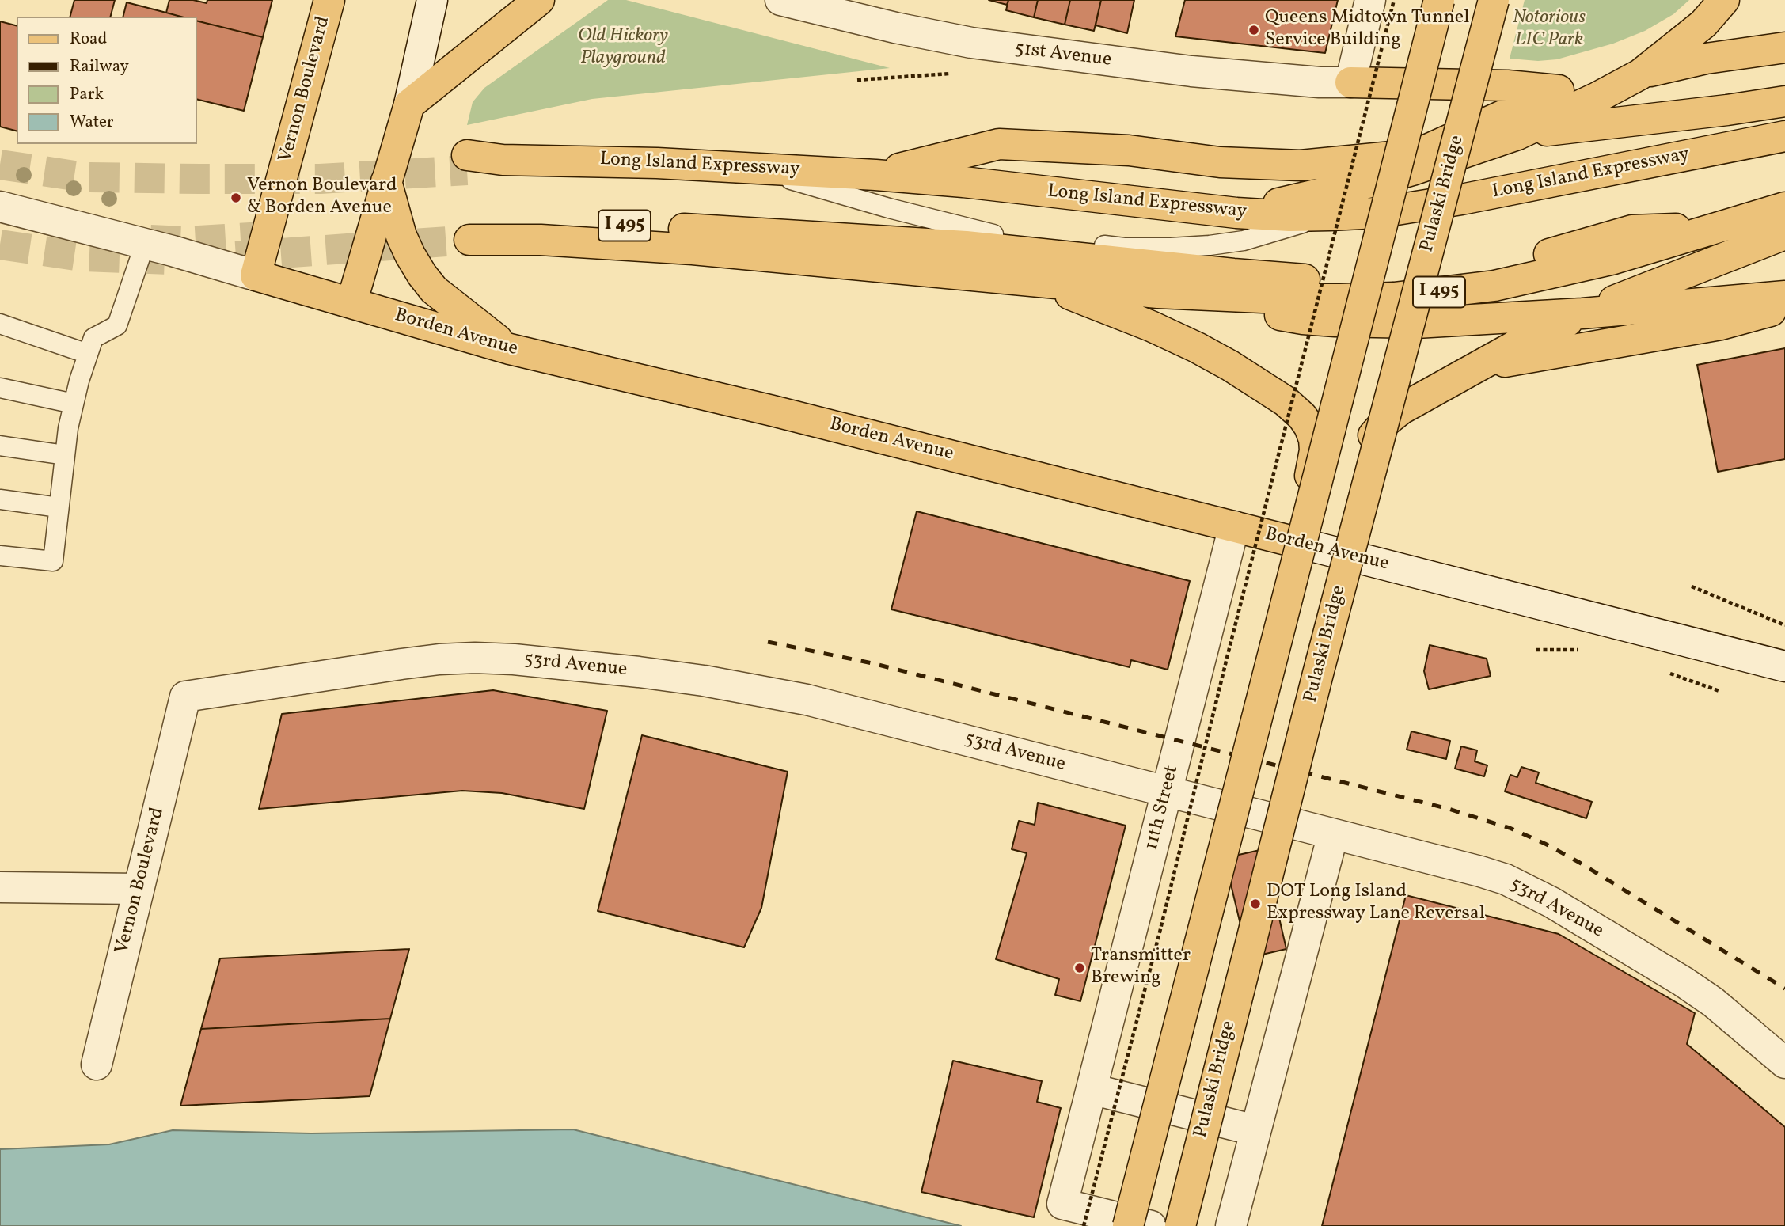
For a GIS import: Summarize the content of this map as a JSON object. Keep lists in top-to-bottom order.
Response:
{
  "streets": {
    "main road": [
      "Vernon Boulevard",
      "Long Island Expressway",
      "Pulaski Bridge",
      "I 495",
      "Borden Avenue"
    ],
    "street": ["51st Avenue", "53rd Avenue", "11th Street"]
  },
  "crossings": [
    ["Vernon Boulevard", "Borden Avenue"],
    ["Vernon Boulevard", "53rd Avenue"],
    ["Borden Avenue", "11th Street"],
    ["53rd Avenue", "11th Street"]
  ],
  "parks": ["Notorious LIC Park", "Old Hickory Playground"],
  "places": [
    "Queens Midtown Tunnel Service Building",
    "Vernon Boulevard & Borden Avenue",
    "DOT Long Island Expressway Lane Reversal",
    "Transmitter Brewing"
  ],
  "legend": [
    "Road",
    "Railway",
    "Park",
    "Water"
  ]
}
